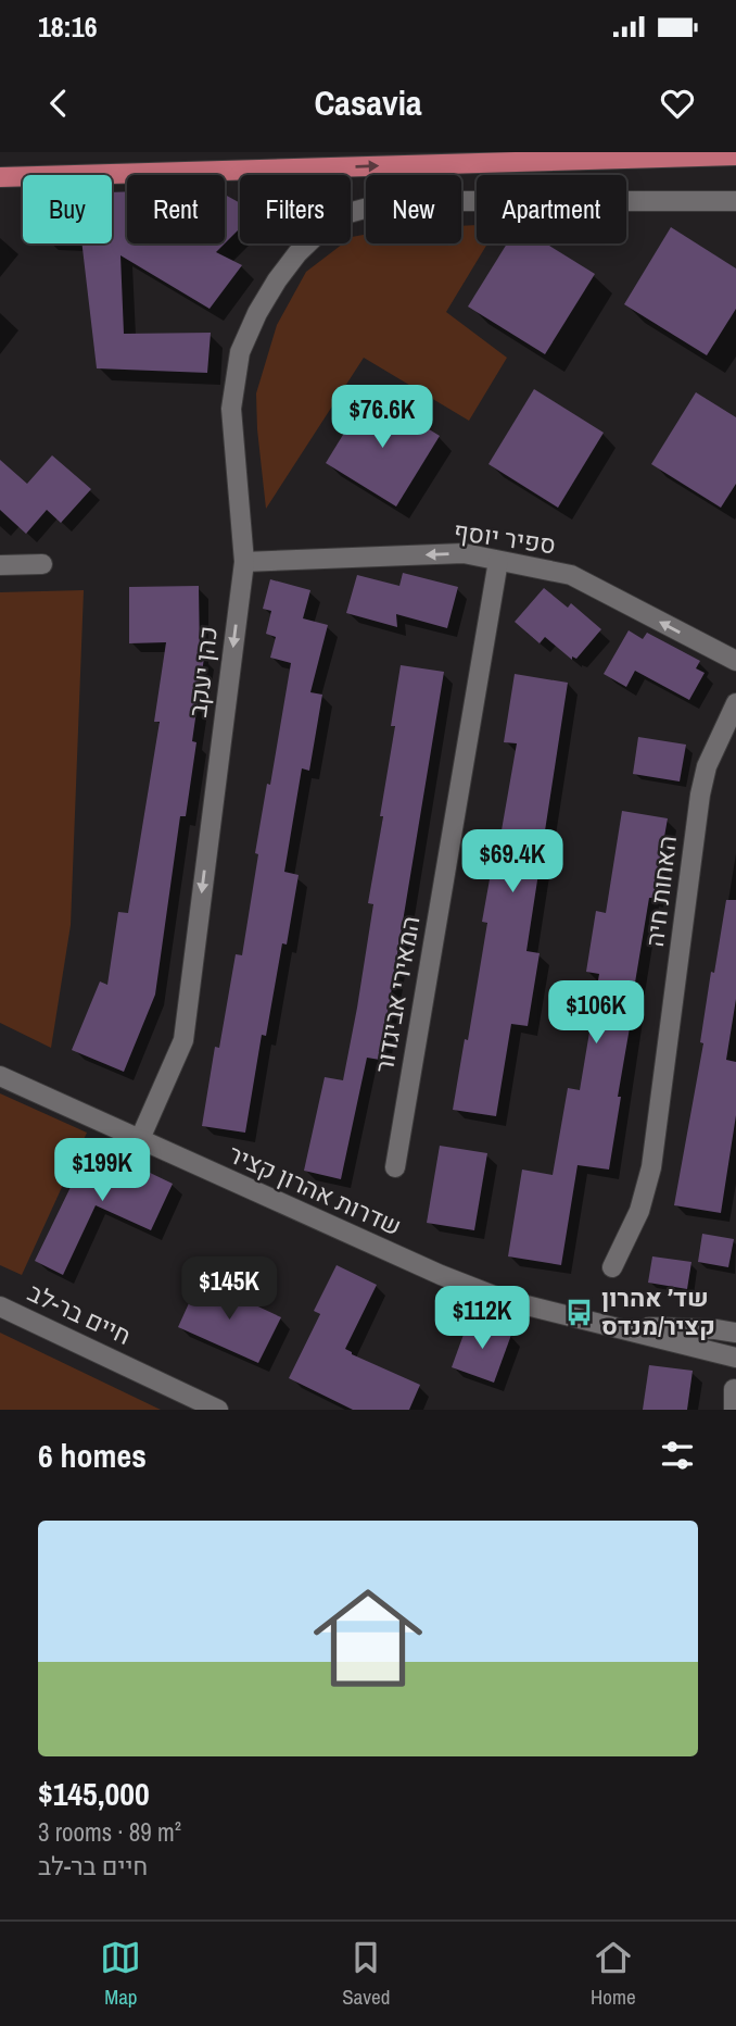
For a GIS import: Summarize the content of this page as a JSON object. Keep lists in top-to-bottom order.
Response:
{
  "streets": {
    "street": [
      "ספיר יוסף",
      "כהן יעקב",
      "האחות חיה",
      "המאירי אביגדור",
      "שדרות אהרון קציר",
      "חיים בר-לב"
    ]
  },
  "crossings": [
    ["ספיר יוסף", "כהן יעקב"],
    ["ספיר יוסף", "המאירי אביגדור"],
    ["כהן יעקב", "שדרות אהרון קציר"]
  ],
  "one_way": ["ספיר יוסף", "כהן יעקב"],
  "places": {
    "bus stop": ["שד׳ אהרון קציר/מנדס"]
  },
  "page": {
    "status": "18:16",
    "header": "Casavia",
    "chip": [
      "Buy",
      "Rent",
      "Filters",
      "New",
      "Apartment"
    ],
    "price": [
      "$76.6K",
      "$69.4K",
      "$106K",
      "$199K",
      "$145K",
      "$112K"
    ],
    "heading": "6 homes",
    "list": [
      {
        "name": "$145,000",
        "note": "3 rooms · 89 m² · חיים בר-לב"
      }
    ],
    "tabs": ["Map", "Saved", "Home"]
  }
}
